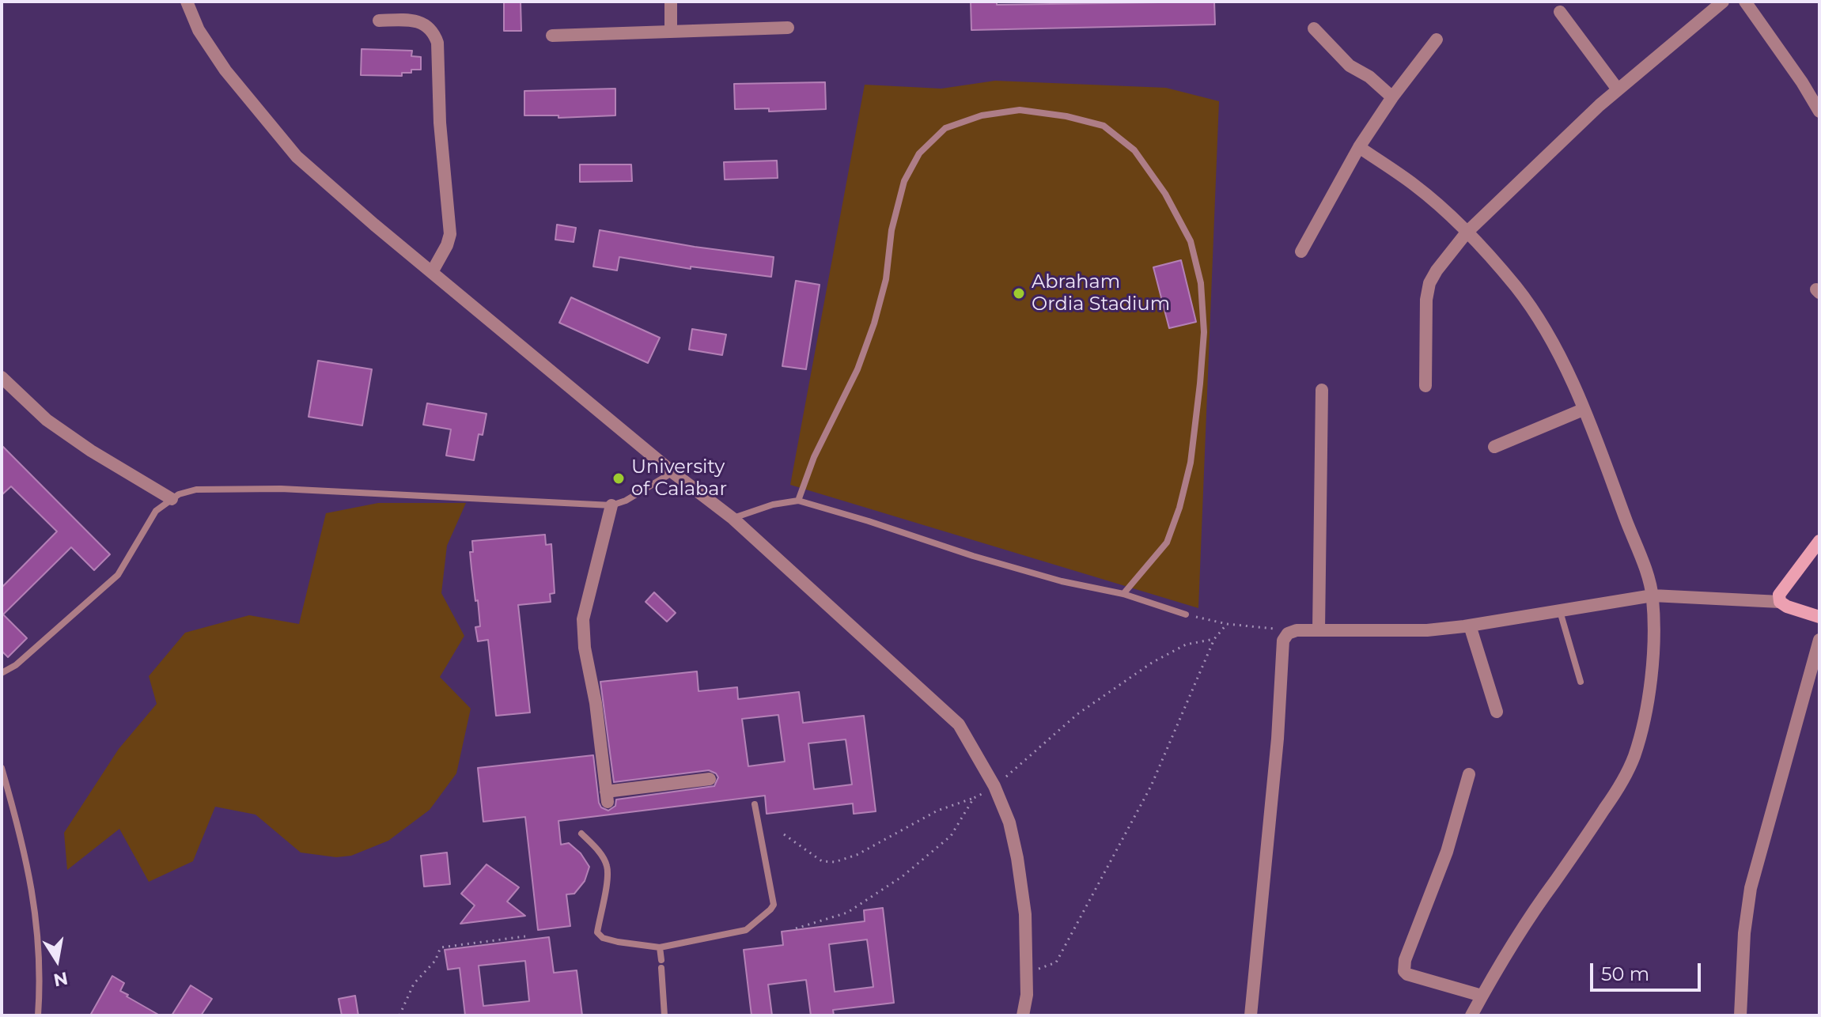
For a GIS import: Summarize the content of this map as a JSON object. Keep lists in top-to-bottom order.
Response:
{
  "places": ["Abraham Ordia Stadium", "University of Calabar"],
  "scale_bar": "50 m",
  "north": "bottom"
}
